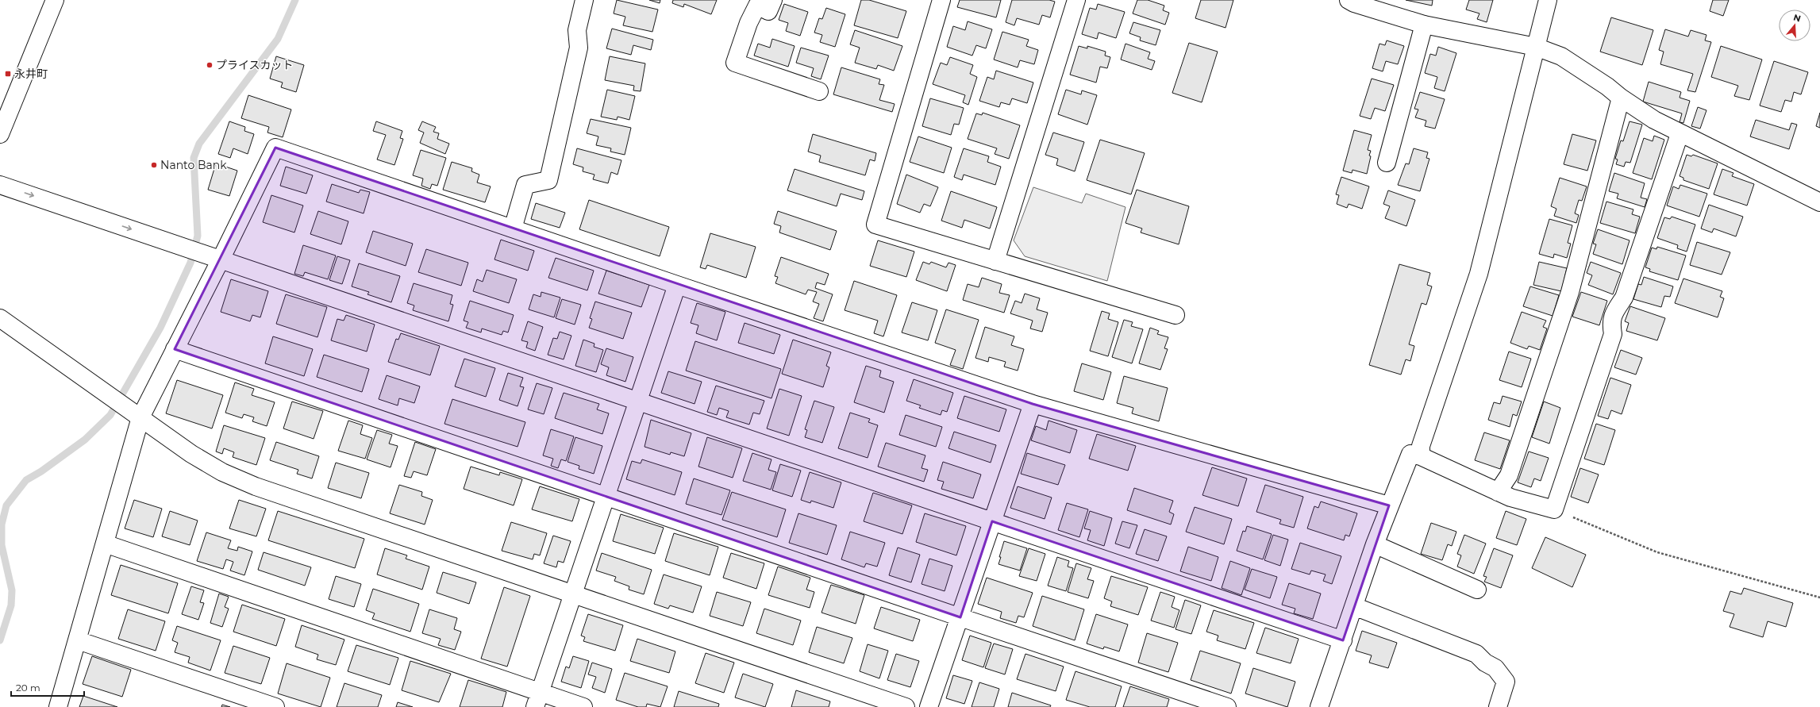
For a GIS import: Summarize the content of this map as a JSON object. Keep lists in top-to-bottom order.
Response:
{
  "places": {
    "other": ["プライスカット", "Nanto Bank"],
    "transit": ["永井町"]
  },
  "scale_bar": "20 m",
  "north": "top"
}
